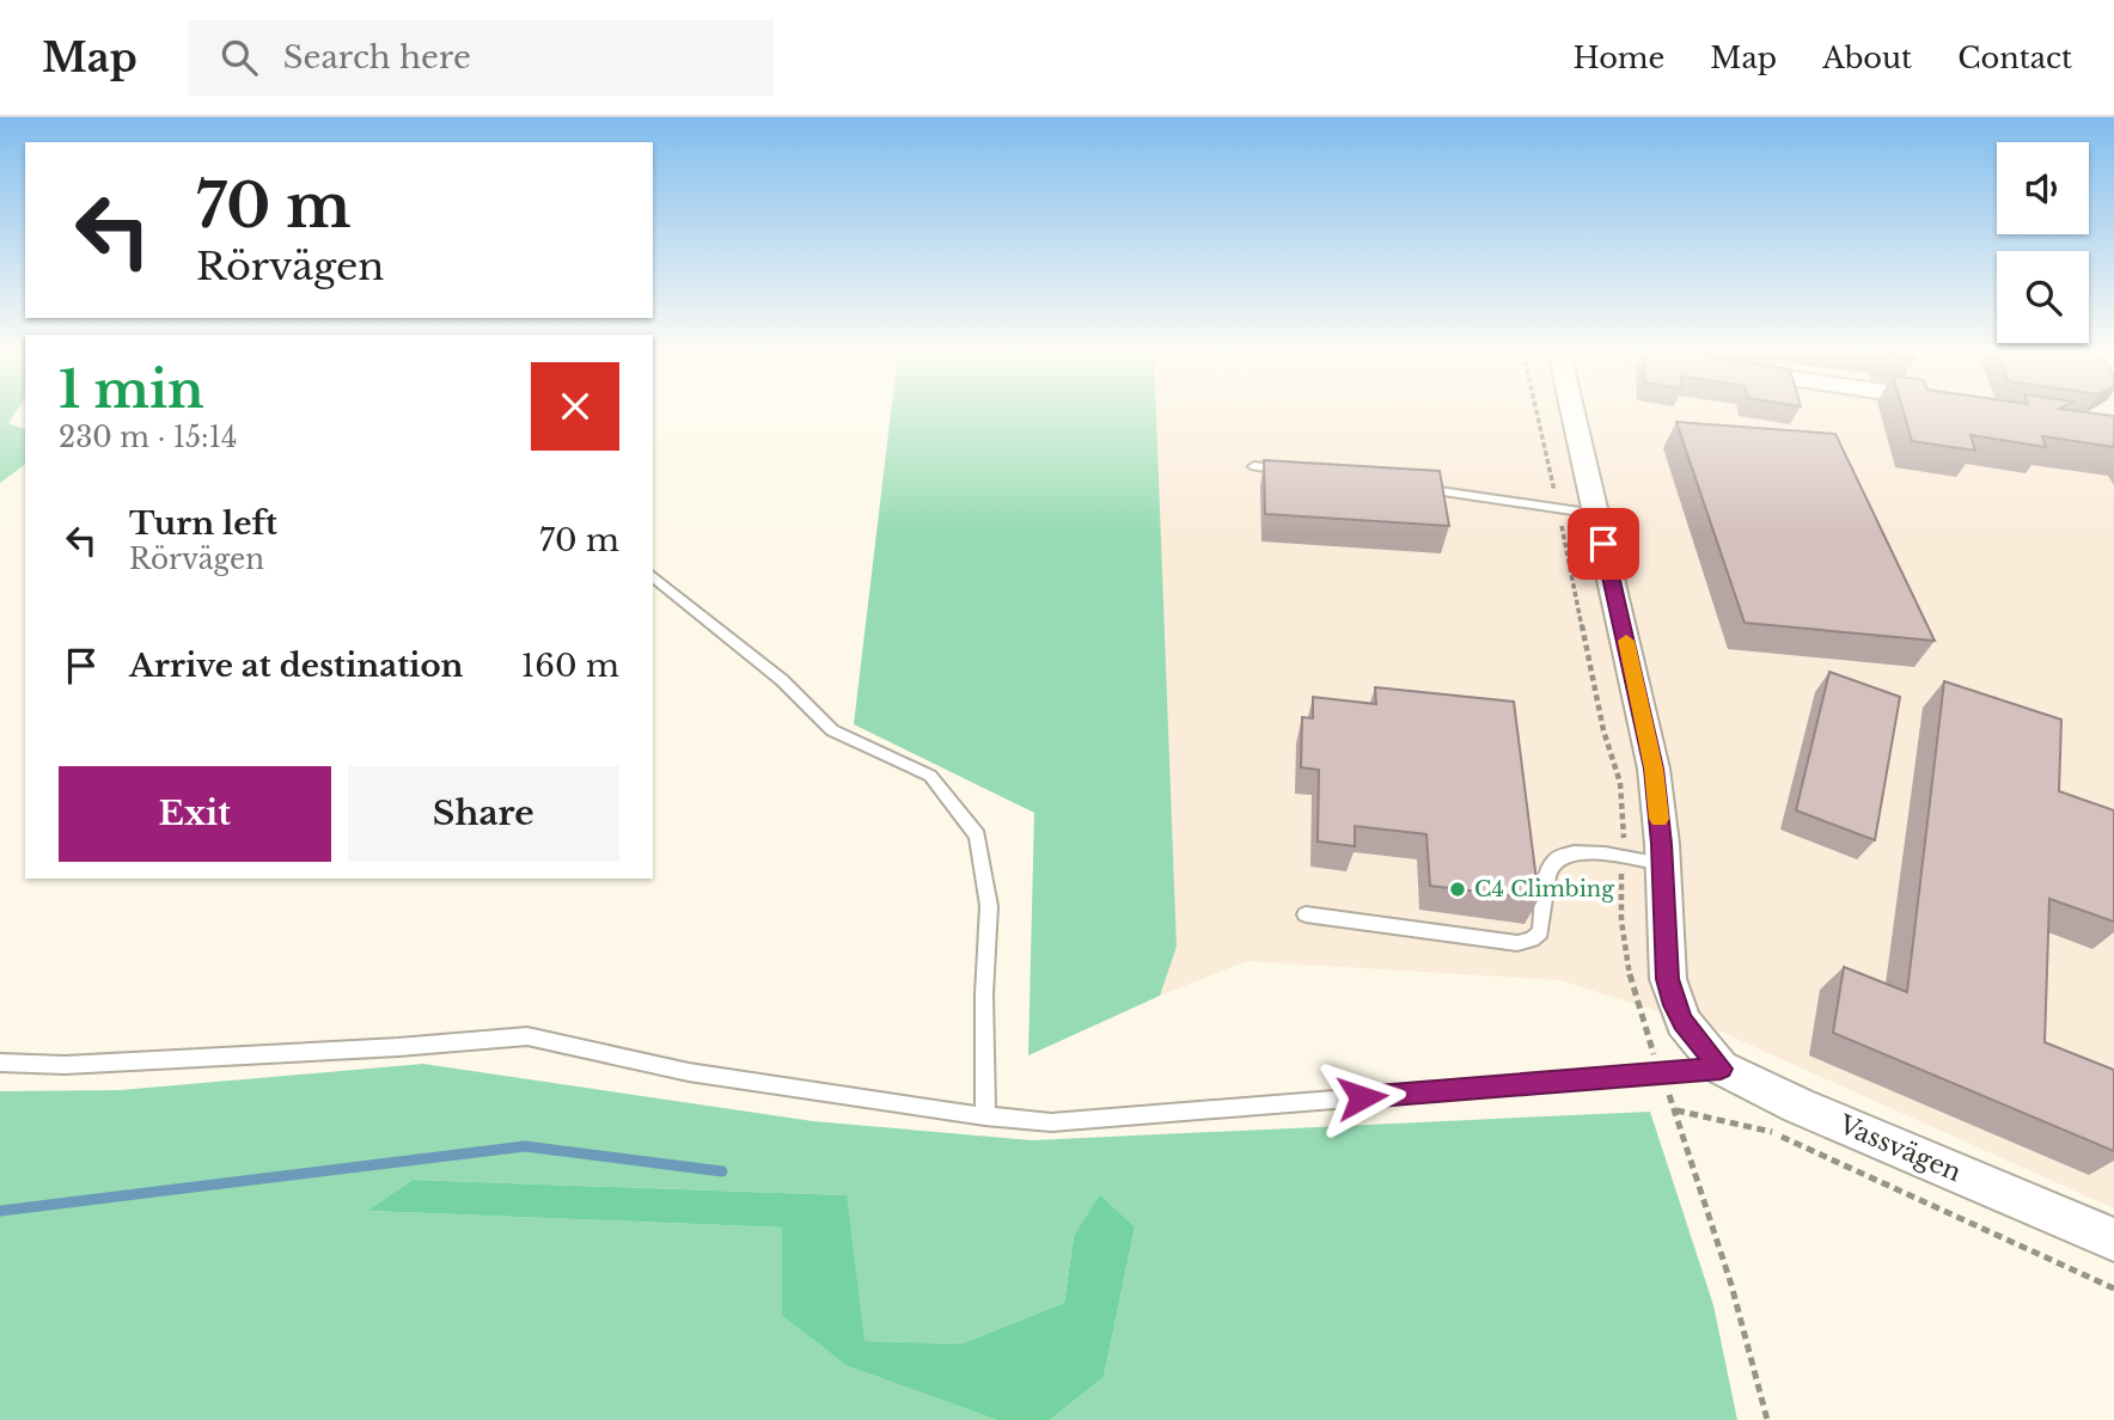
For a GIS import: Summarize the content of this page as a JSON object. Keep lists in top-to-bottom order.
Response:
{
  "streets": {
    "street": ["Vassvägen"]
  },
  "places": ["C4 Climbing"],
  "page": {
    "header": "Map",
    "search": "Search here",
    "nav": [
      "Home",
      "Map",
      "About",
      "Contact"
    ],
    "turn": ["70 m", "Rörvägen"],
    "heading": ["1 min", "230 m · 15:14"],
    "list": [
      {
        "name": "Turn left",
        "note": "Rörvägen",
        "value": "70 m"
      },
      {
        "name": "Arrive at destination",
        "value": "160 m"
      }
    ],
    "buttons": ["Exit", "Share"]
  }
}
